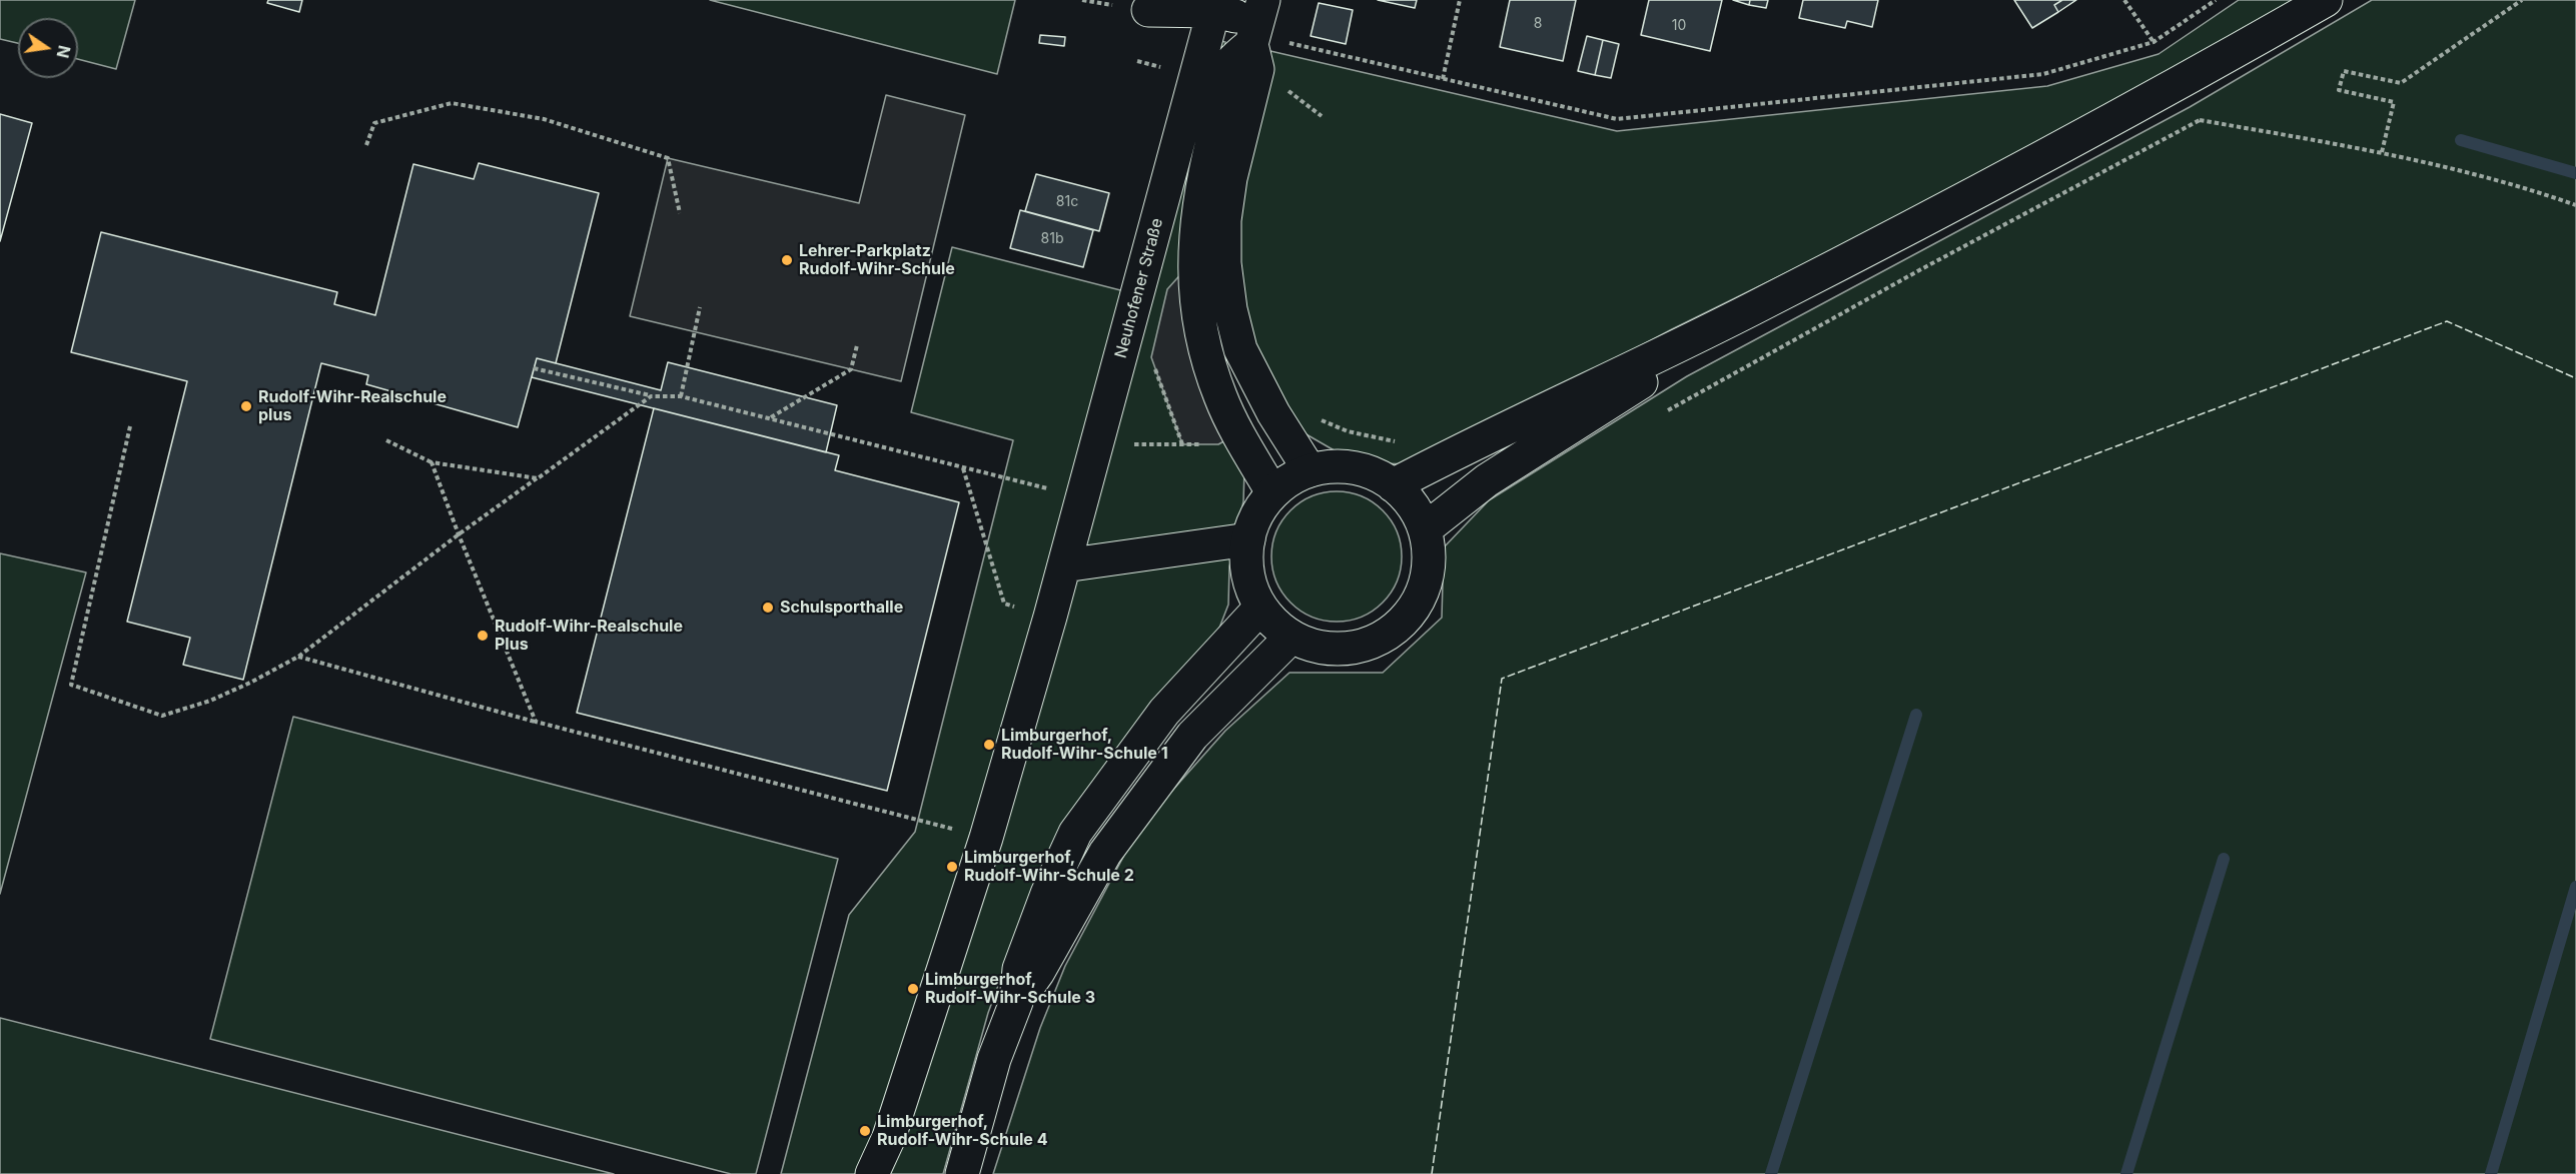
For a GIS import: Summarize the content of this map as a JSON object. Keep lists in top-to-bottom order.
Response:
{
  "streets": {
    "main road": ["Neuhofener Straße"]
  },
  "places": [
    "Lehrer-Parkplatz Rudolf-Wihr-Schule",
    "Rudolf-Wihr-Realschule plus",
    "Schulsporthalle",
    "Rudolf-Wihr-Realschule Plus",
    "Limburgerhof, Rudolf-Wihr-Schule 1",
    "Limburgerhof, Rudolf-Wihr-Schule 2",
    "Limburgerhof, Rudolf-Wihr-Schule 3",
    "Limburgerhof, Rudolf-Wihr-Schule 4"
  ],
  "house_numbers": [
    "8",
    "10",
    "81c",
    "81b"
  ],
  "north": "right"
}
